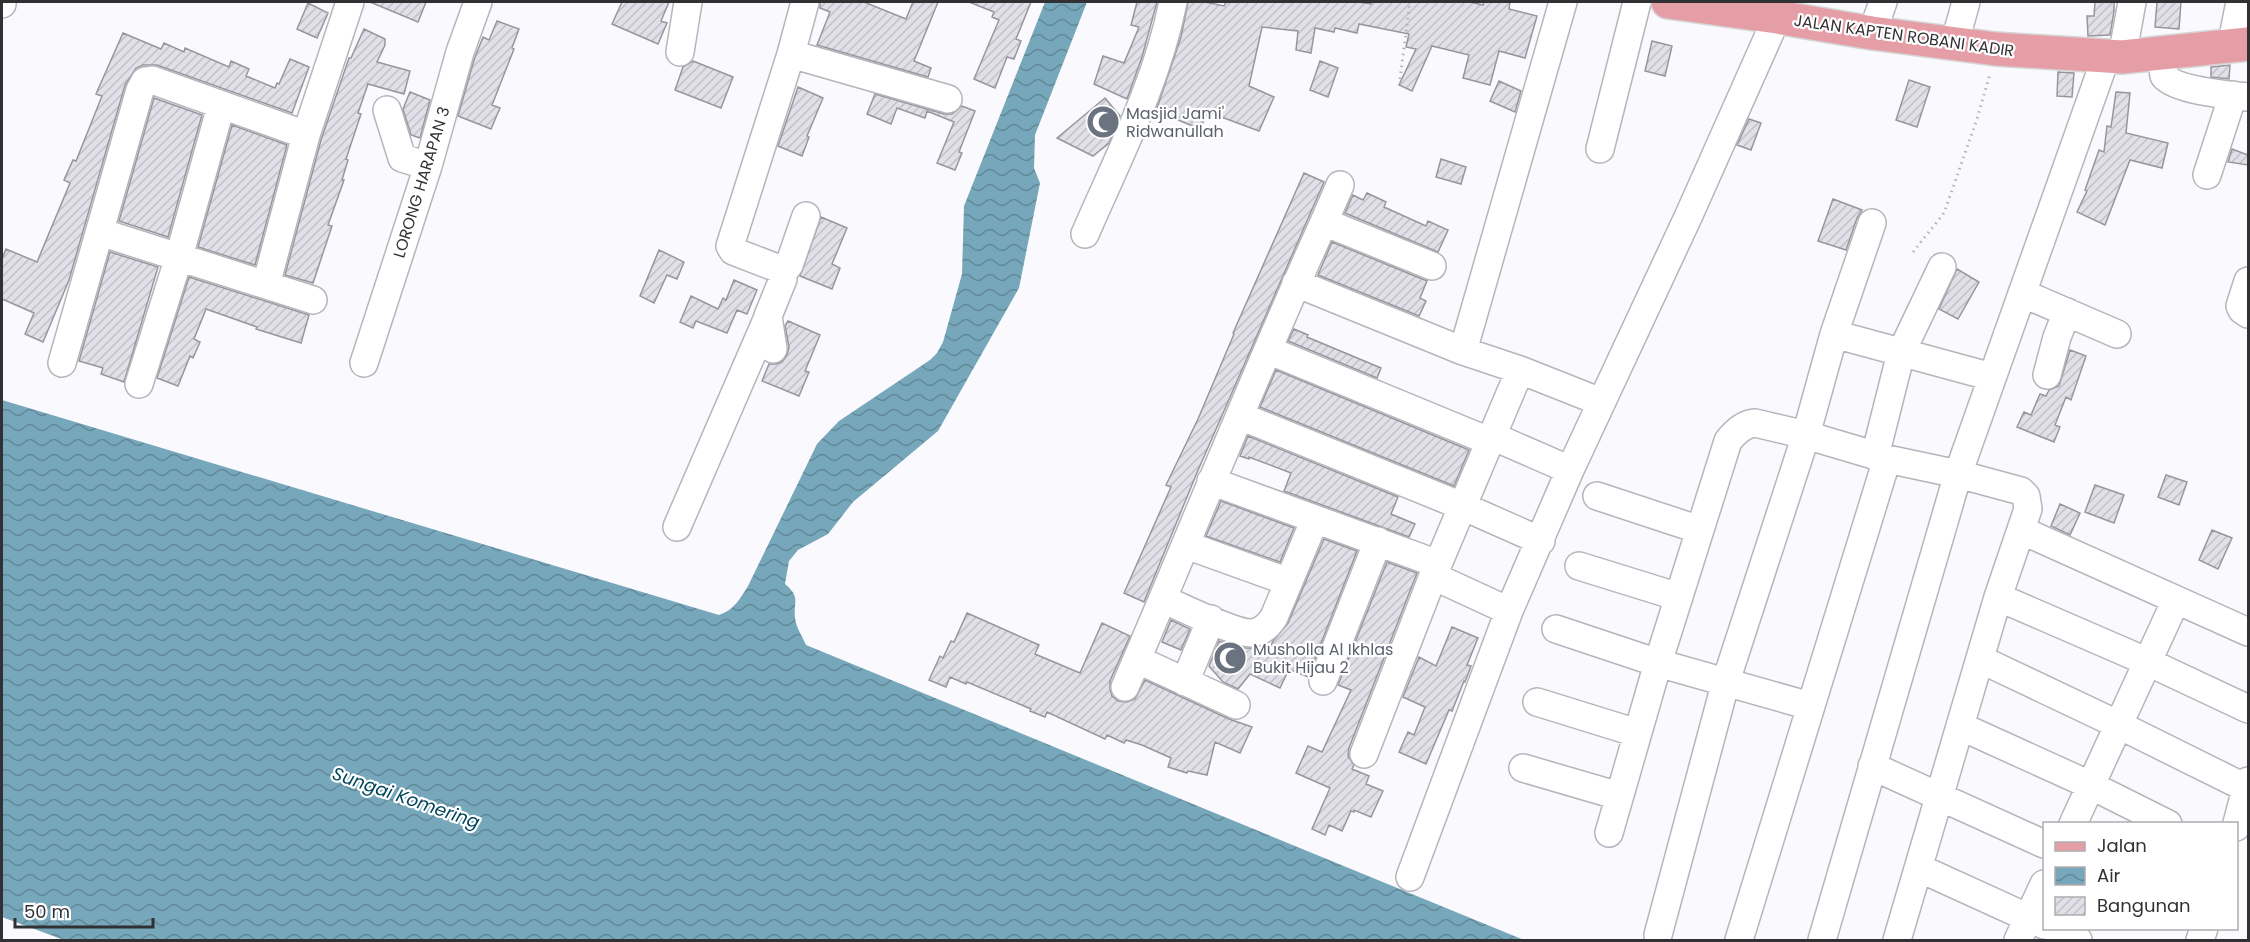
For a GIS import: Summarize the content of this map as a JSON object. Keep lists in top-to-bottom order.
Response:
{
  "streets": {
    "main road": ["JALAN KAPTEN ROBANI KADIR"],
    "street": ["LORONG HARAPAN 3"]
  },
  "water": ["Sungai Komering"],
  "places": {
    "mosque": ["Masjid Jami' Ridwanullah", "Musholla Al Ikhlas Bukit Hijau 2"]
  },
  "legend": ["Jalan", "Air", "Bangunan"],
  "scale_bar": "50 m"
}
